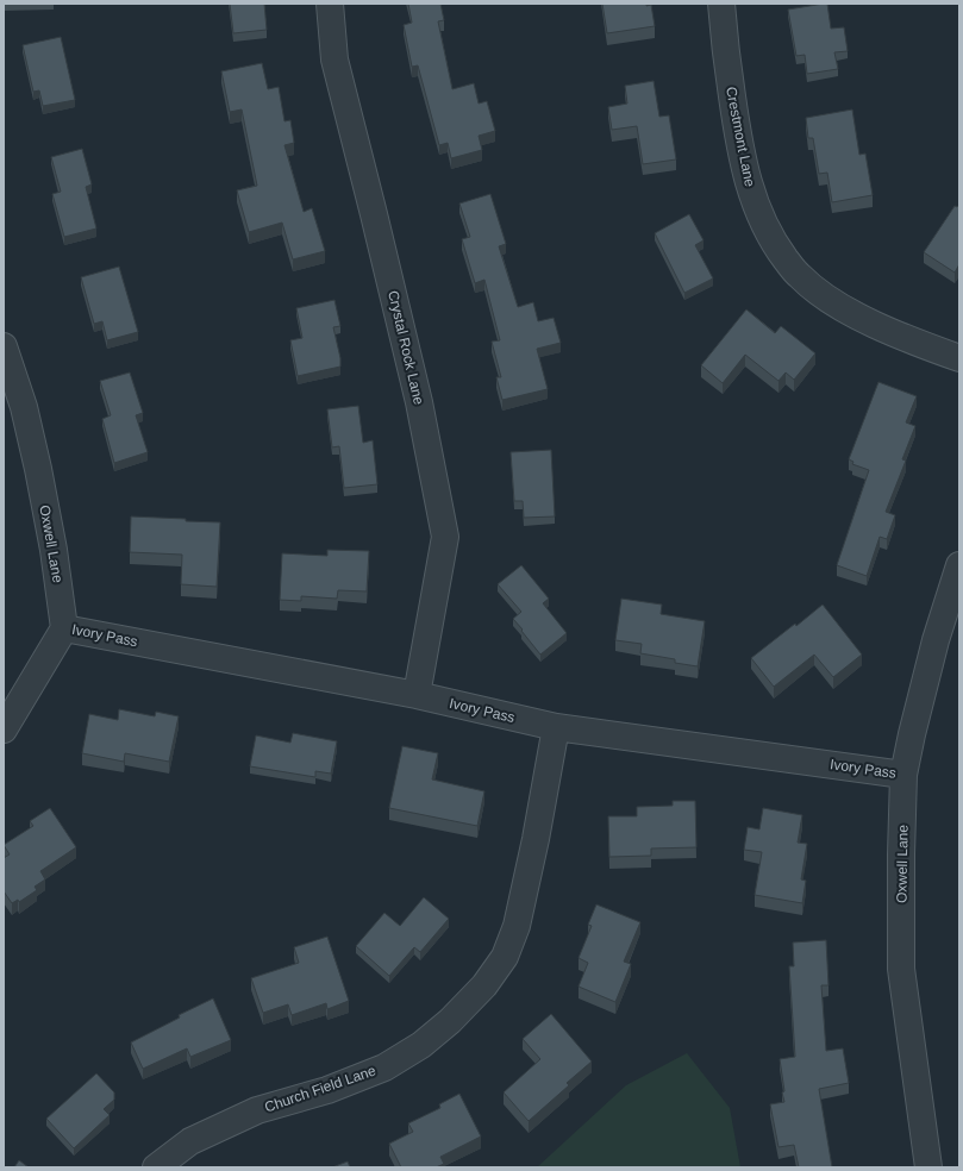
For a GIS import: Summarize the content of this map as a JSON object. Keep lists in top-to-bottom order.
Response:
{
  "streets": {
    "street": [
      "Crestmont Lane",
      "Crystal Rock Lane",
      "Oxwell Lane",
      "Ivory Pass",
      "Church Field Lane"
    ]
  },
  "crossings": [
    ["Crystal Rock Lane", "Ivory Pass"],
    ["Oxwell Lane", "Ivory Pass"],
    ["Ivory Pass", "Church Field Lane"]
  ]
}
